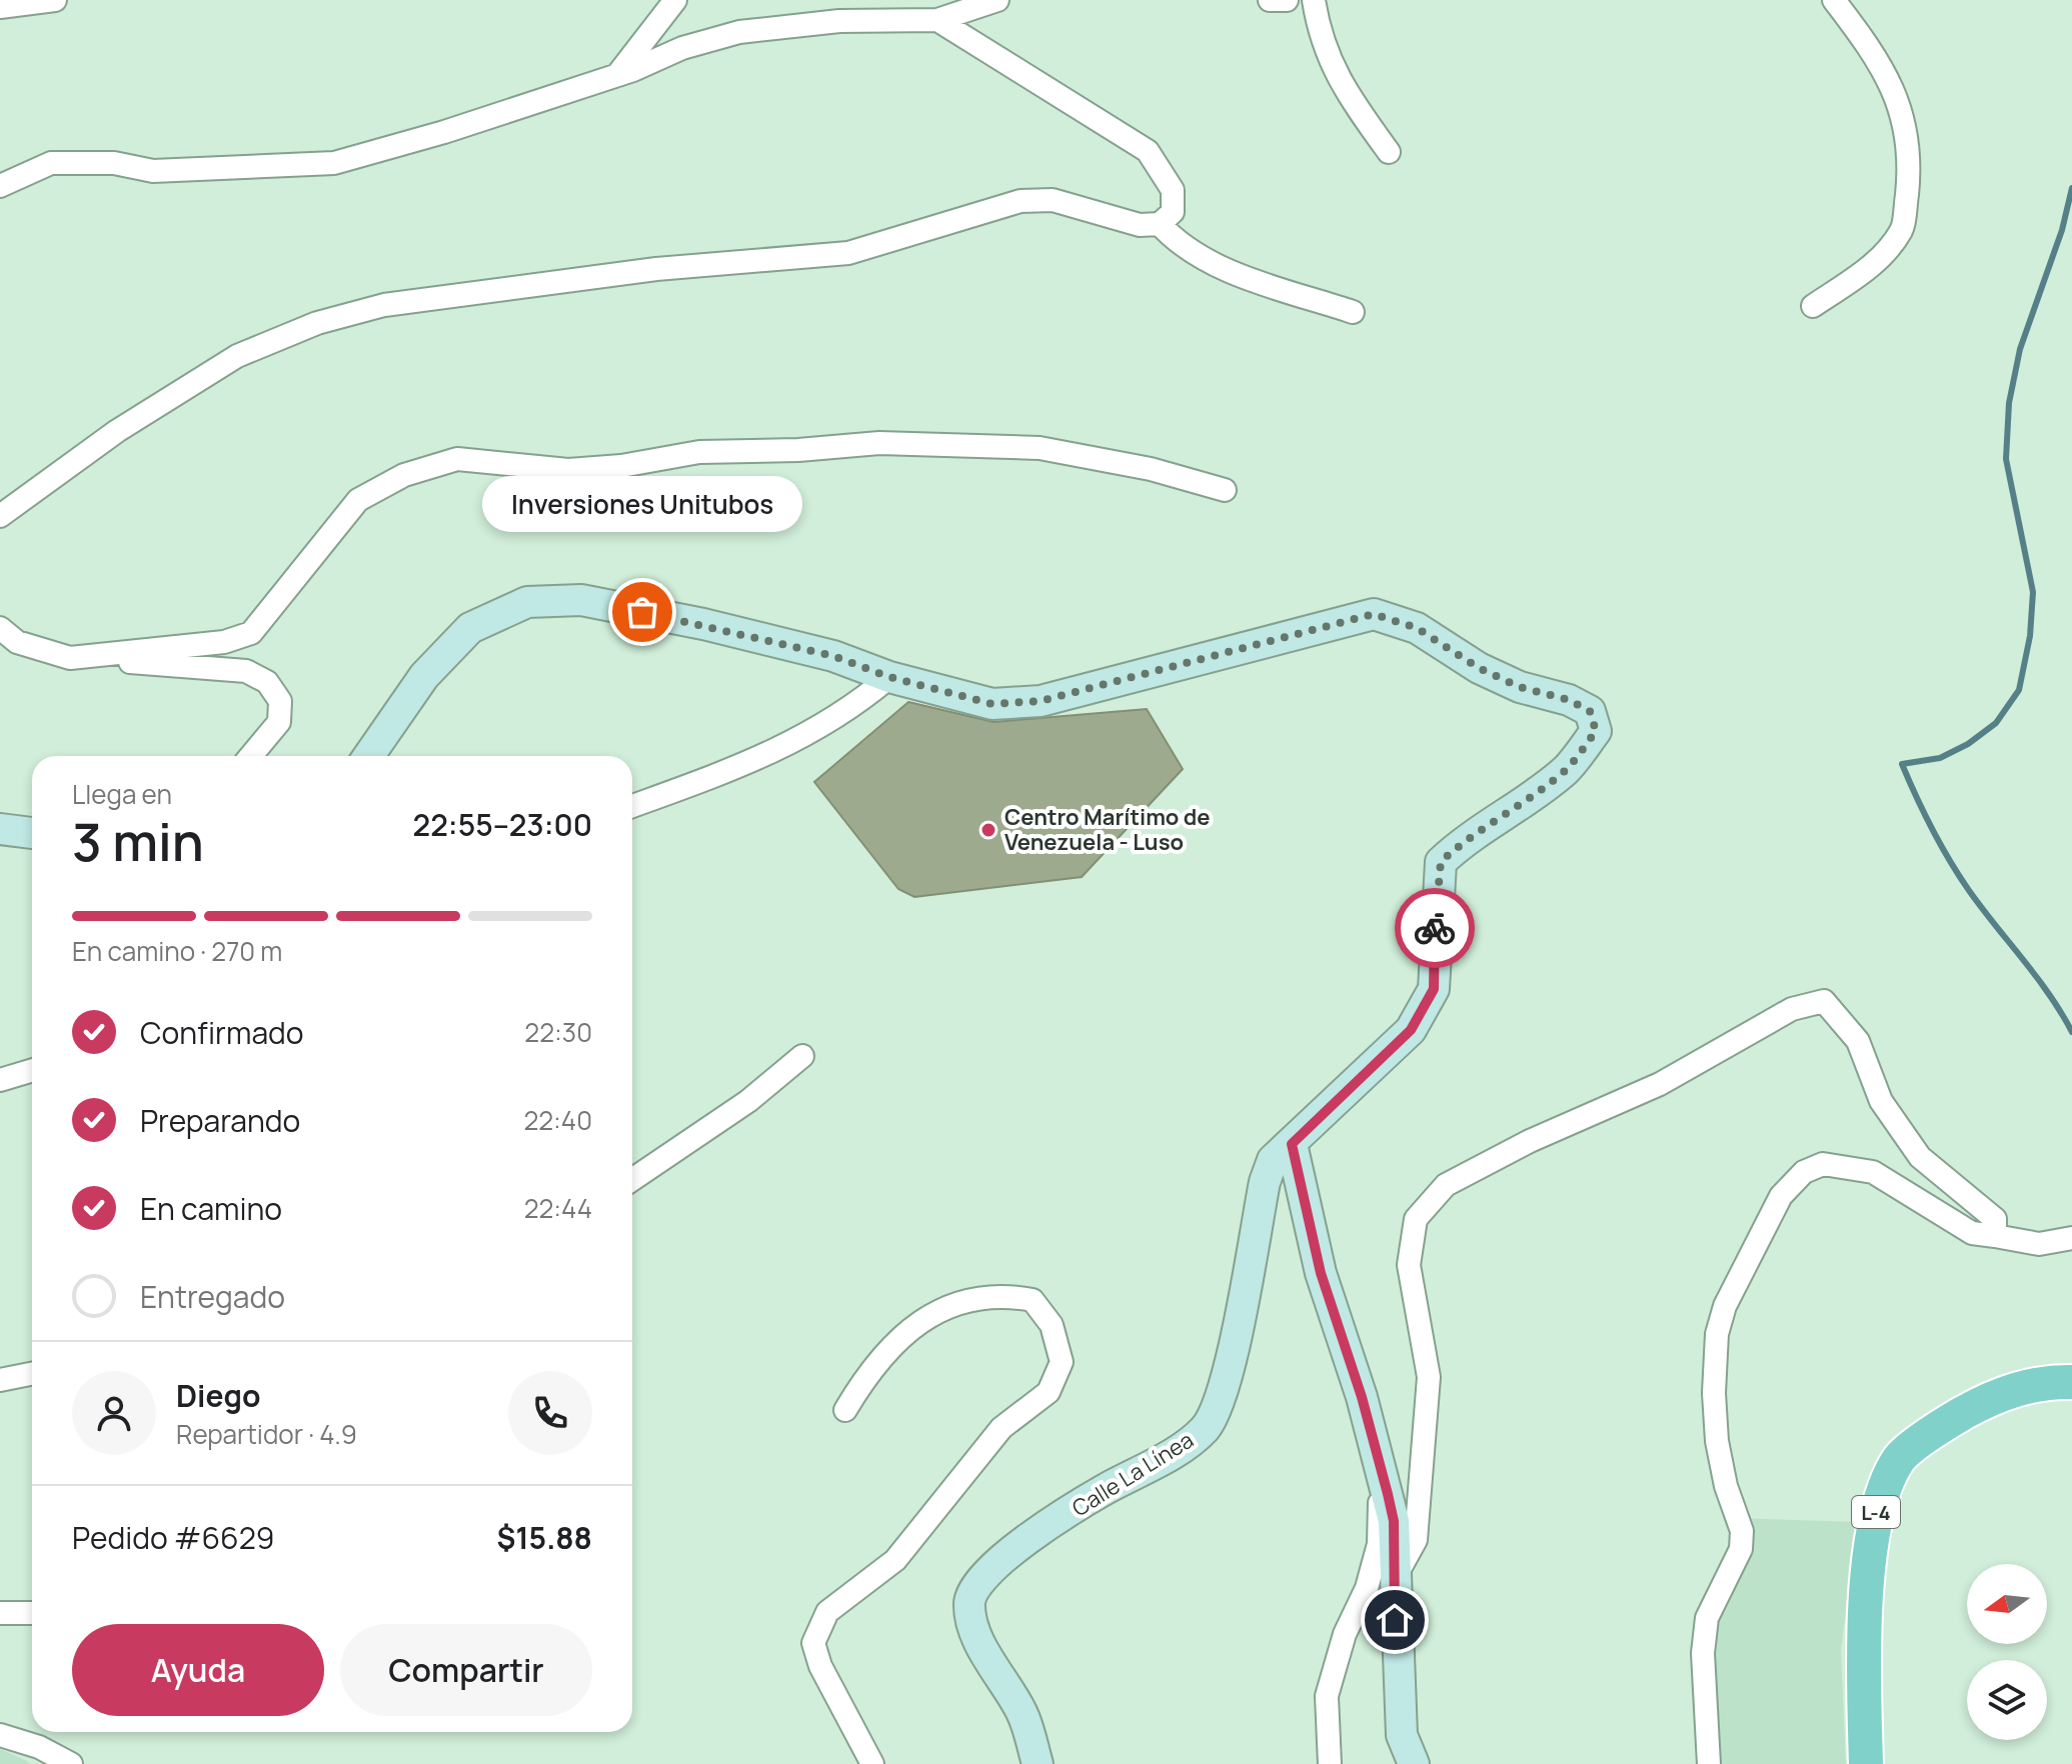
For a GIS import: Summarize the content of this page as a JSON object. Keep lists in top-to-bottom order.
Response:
{
  "streets": {
    "main road": ["L-4"],
    "street": ["Calle La Línea"]
  },
  "places": ["Inversiones Unitubos", "Centro Marítimo de Venezuela - Luso"],
  "north": "left",
  "page": {
    "bubble": "Inversiones Unitubos",
    "heading": ["3 min", "Llega en", "22:55–23:00"],
    "panel": [
      "Diego",
      "Repartidor · 4.9",
      "Pedido #6629",
      "$15.88"
    ],
    "bar": "En camino · 270 m",
    "list": [
      ["Confirmado", "22:30"],
      ["Preparando", "22:40"],
      ["En camino", "22:44"],
      "Entregado"
    ],
    "buttons": ["Ayuda", "Compartir"]
  }
}
